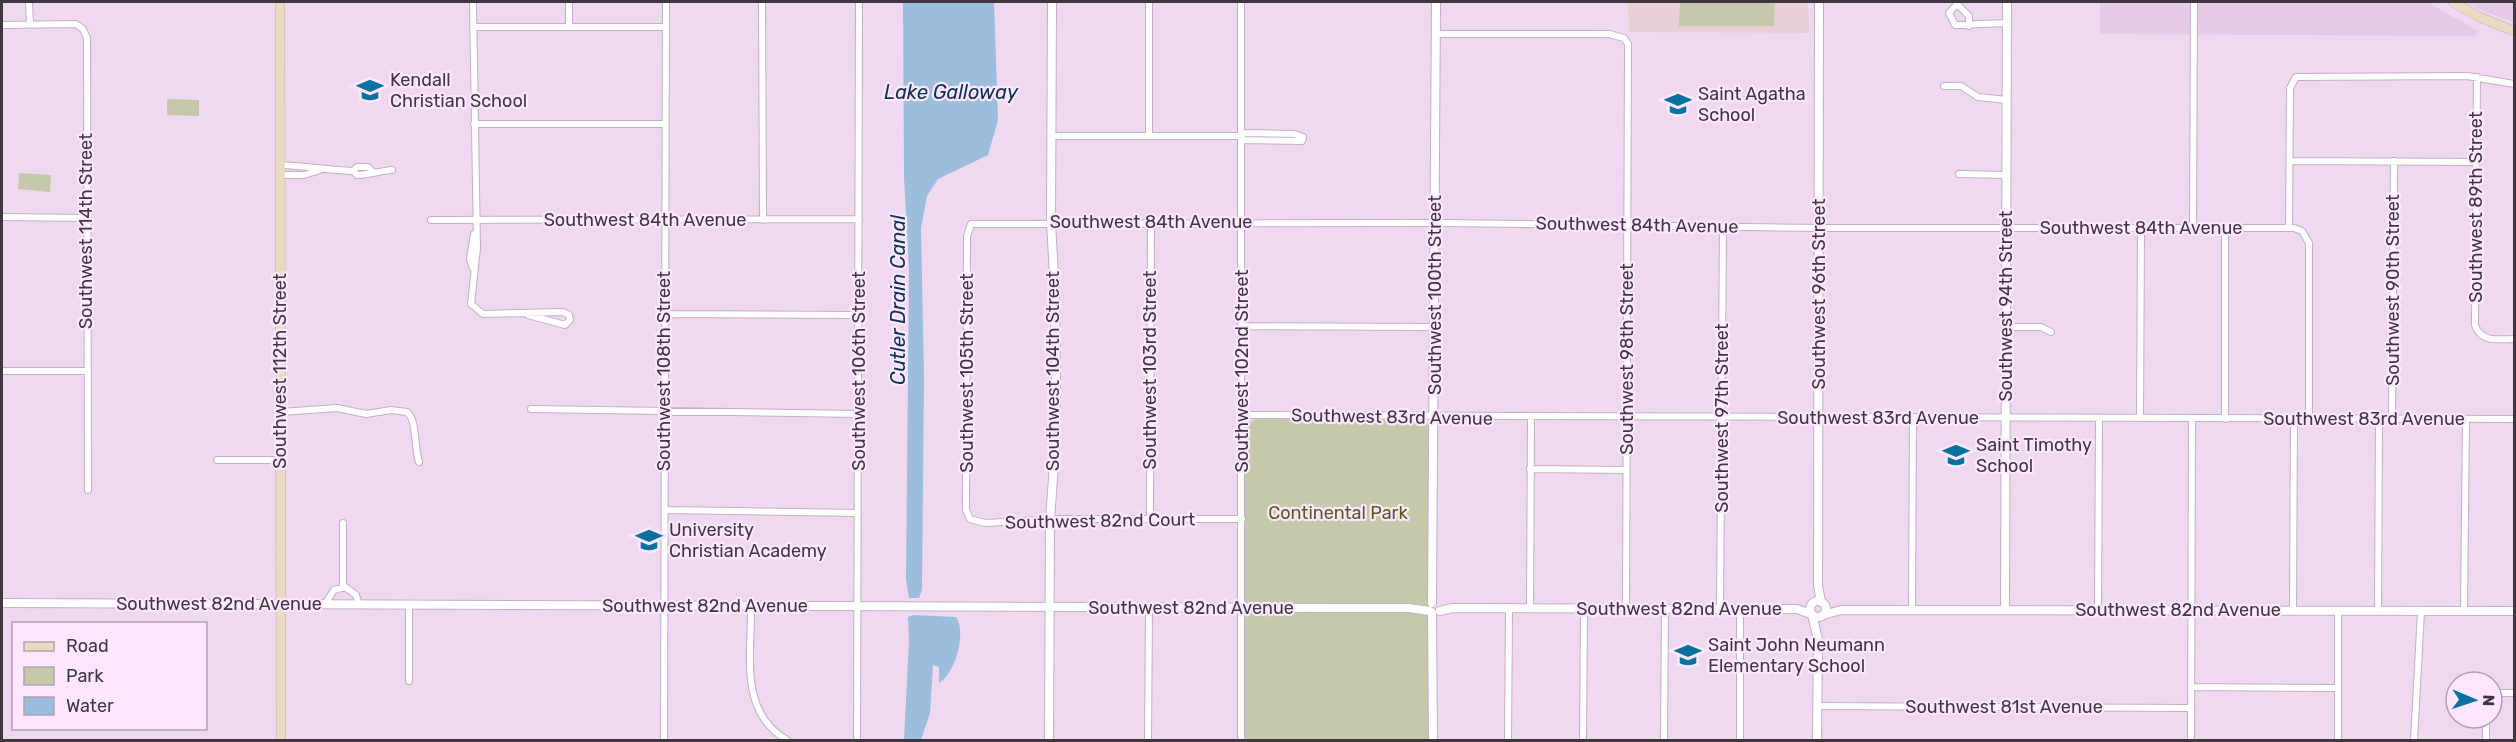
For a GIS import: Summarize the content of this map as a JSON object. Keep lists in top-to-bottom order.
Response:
{
  "streets": {
    "main road": ["Southwest 112th Street"],
    "street": [
      "Southwest 89th Street",
      "Southwest 84th Avenue",
      "Southwest 114th Street",
      "Southwest 90th Street",
      "Southwest 96th Street",
      "Southwest 100th Street",
      "Southwest 94th Street",
      "Southwest 98th Street",
      "Southwest 103rd Street",
      "Southwest 108th Street",
      "Southwest 106th Street",
      "Southwest 104th Street",
      "Southwest 102nd Street",
      "Southwest 105th Street",
      "Southwest 83rd Avenue",
      "Southwest 97th Street",
      "Southwest 82nd Court",
      "Southwest 82nd Avenue",
      "Southwest 81st Avenue"
    ]
  },
  "crossings": [
    ["Southwest 84th Avenue", "Southwest 96th Street"],
    ["Southwest 84th Avenue", "Southwest 100th Street"],
    ["Southwest 84th Avenue", "Southwest 94th Street"],
    ["Southwest 84th Avenue", "Southwest 98th Street"],
    ["Southwest 84th Avenue", "Southwest 103rd Street"],
    ["Southwest 84th Avenue", "Southwest 108th Street"],
    ["Southwest 84th Avenue", "Southwest 106th Street"],
    ["Southwest 84th Avenue", "Southwest 104th Street"],
    ["Southwest 84th Avenue", "Southwest 102nd Street"],
    ["Southwest 84th Avenue", "Southwest 105th Street"],
    ["Southwest 84th Avenue", "Southwest 97th Street"],
    ["Southwest 90th Street", "Southwest 83rd Avenue"],
    ["Southwest 96th Street", "Southwest 83rd Avenue"],
    ["Southwest 96th Street", "Southwest 82nd Avenue"],
    ["Southwest 100th Street", "Southwest 98th Street"],
    ["Southwest 100th Street", "Southwest 83rd Avenue"],
    ["Southwest 100th Street", "Southwest 82nd Avenue"],
    ["Southwest 94th Street", "Southwest 83rd Avenue"],
    ["Southwest 94th Street", "Southwest 82nd Avenue"],
    ["Southwest 98th Street", "Southwest 83rd Avenue"],
    ["Southwest 98th Street", "Southwest 82nd Avenue"],
    ["Southwest 103rd Street", "Southwest 82nd Court"],
    ["Southwest 112th Street", "Southwest 82nd Avenue"],
    ["Southwest 108th Street", "Southwest 82nd Avenue"],
    ["Southwest 106th Street", "Southwest 82nd Avenue"],
    ["Southwest 104th Street", "Southwest 82nd Court"],
    ["Southwest 104th Street", "Southwest 82nd Avenue"],
    ["Southwest 102nd Street", "Southwest 83rd Avenue"],
    ["Southwest 102nd Street", "Southwest 82nd Court"],
    ["Southwest 102nd Street", "Southwest 82nd Avenue"],
    ["Southwest 105th Street", "Southwest 82nd Court"],
    ["Southwest 83rd Avenue", "Southwest 97th Street"],
    ["Southwest 97th Street", "Southwest 82nd Avenue"]
  ],
  "water": ["Lake Galloway", "Cutler Drain Canal"],
  "parks": ["Continental Park"],
  "places": {
    "school or university": [
      "Kendall Christian School",
      "Saint Agatha School",
      "Saint Timothy School",
      "University Christian Academy",
      "Saint John Neumann Elementary School"
    ]
  },
  "legend": ["Road", "Park", "Water"],
  "north": "right"
}
